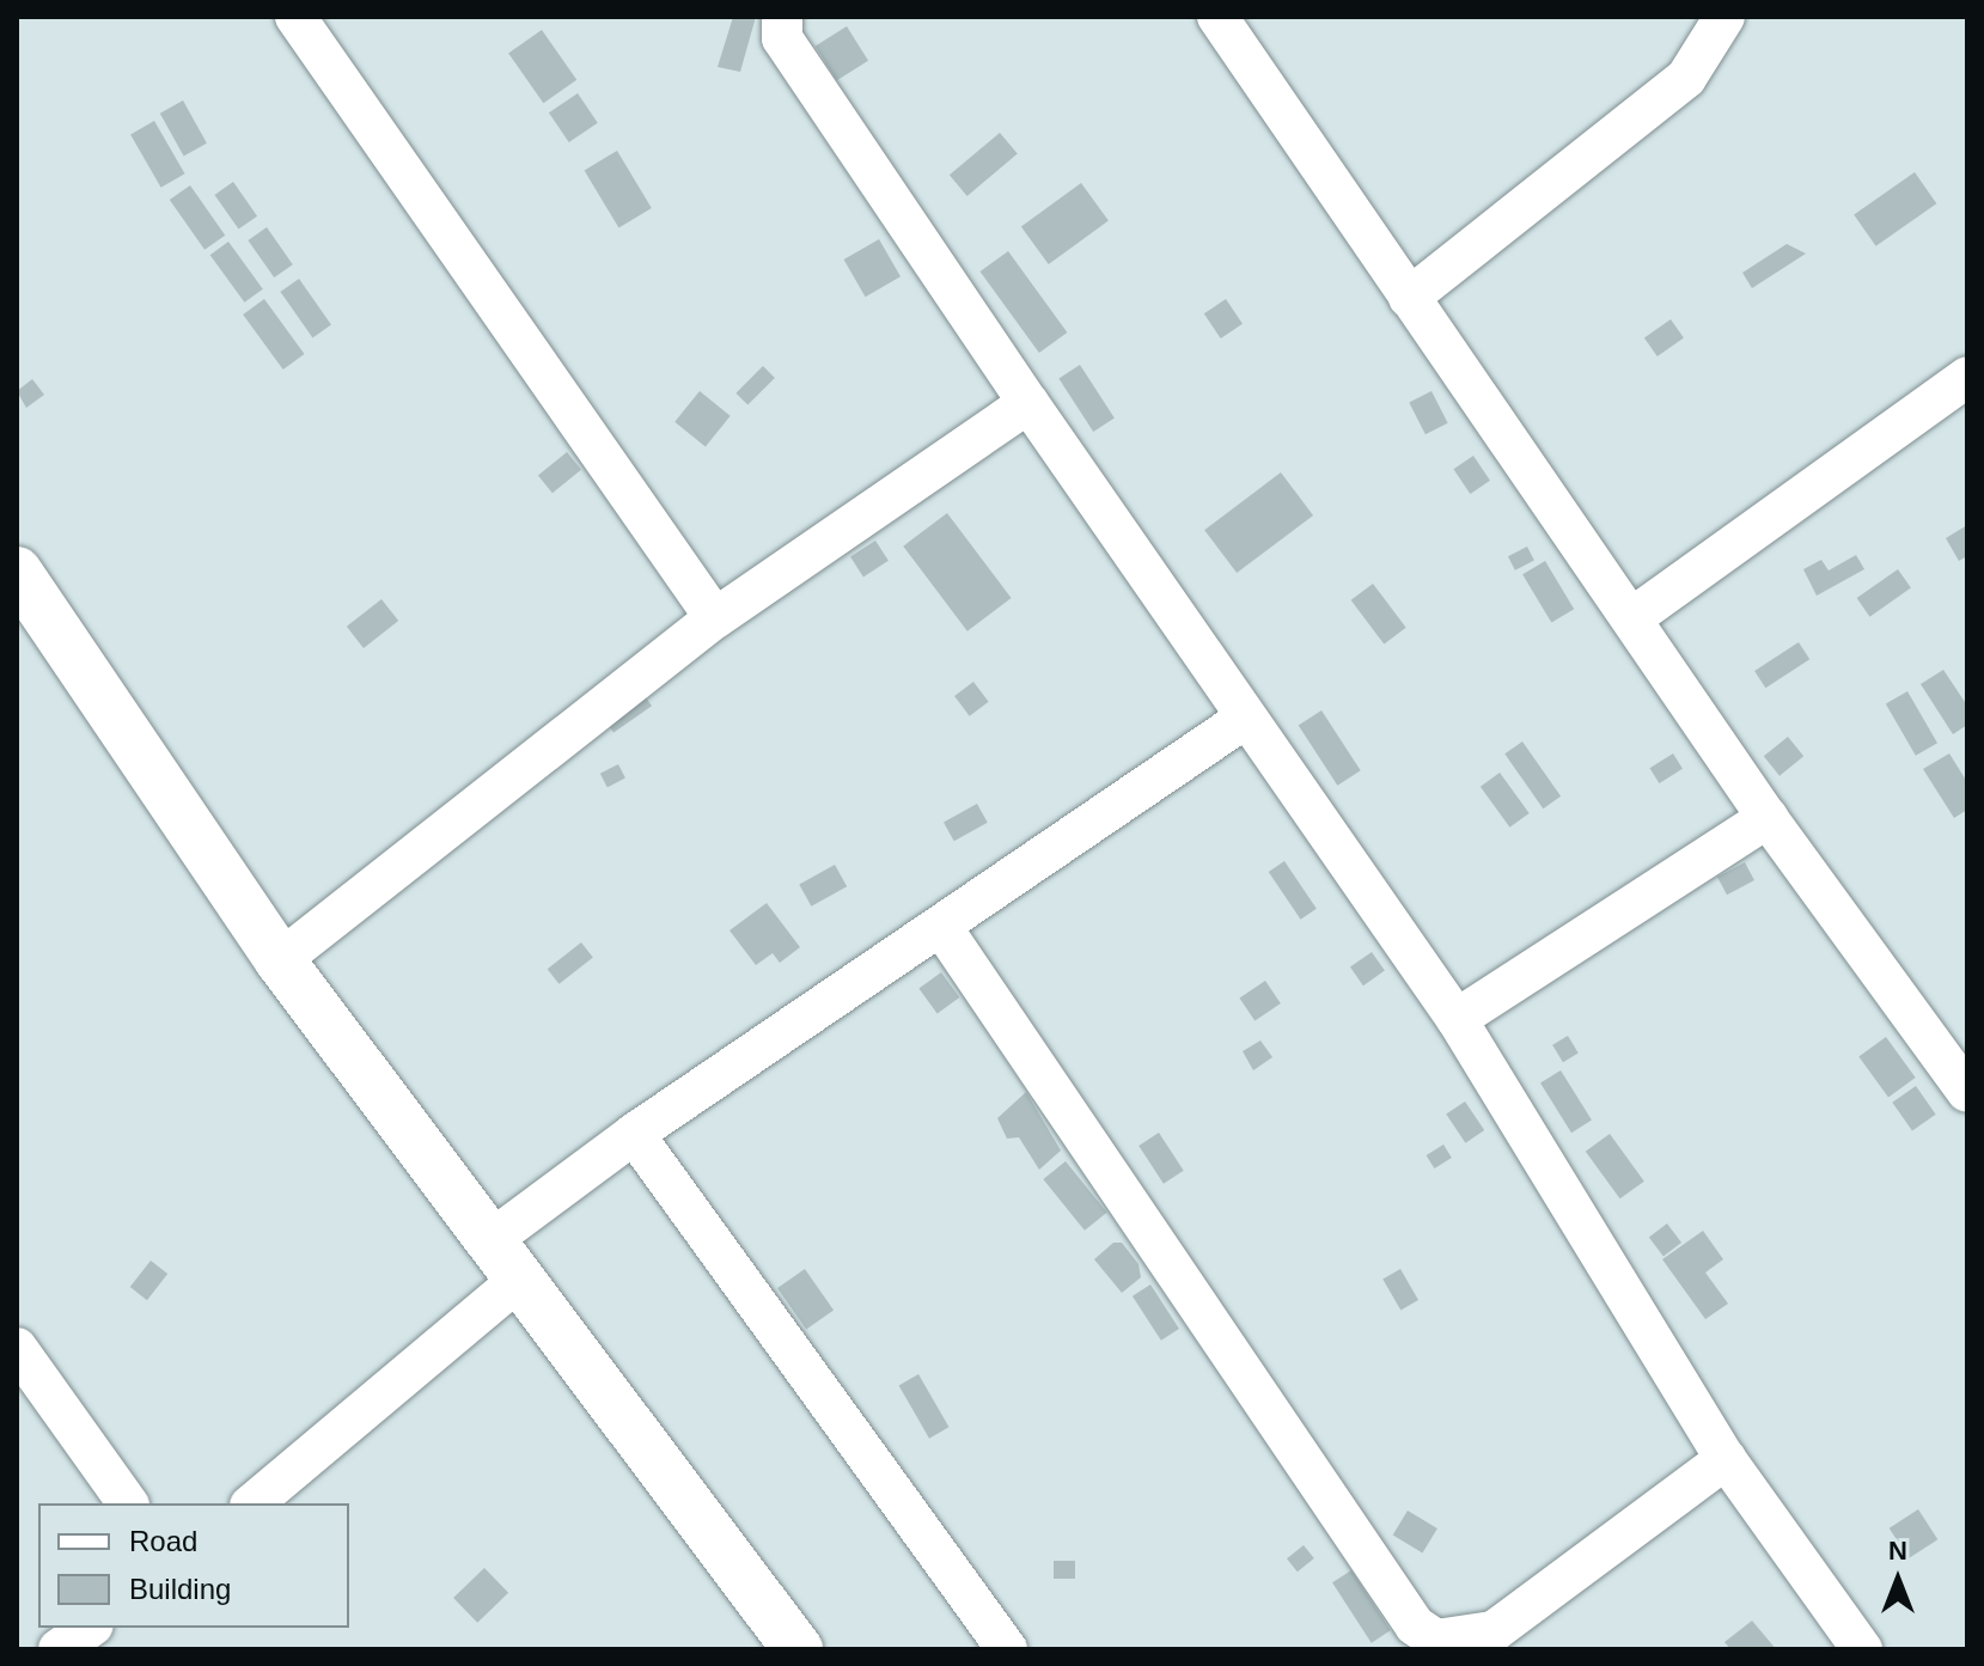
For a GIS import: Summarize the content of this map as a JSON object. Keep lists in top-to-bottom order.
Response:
{
  "legend": ["Road", "Building"],
  "north": "top"
}
